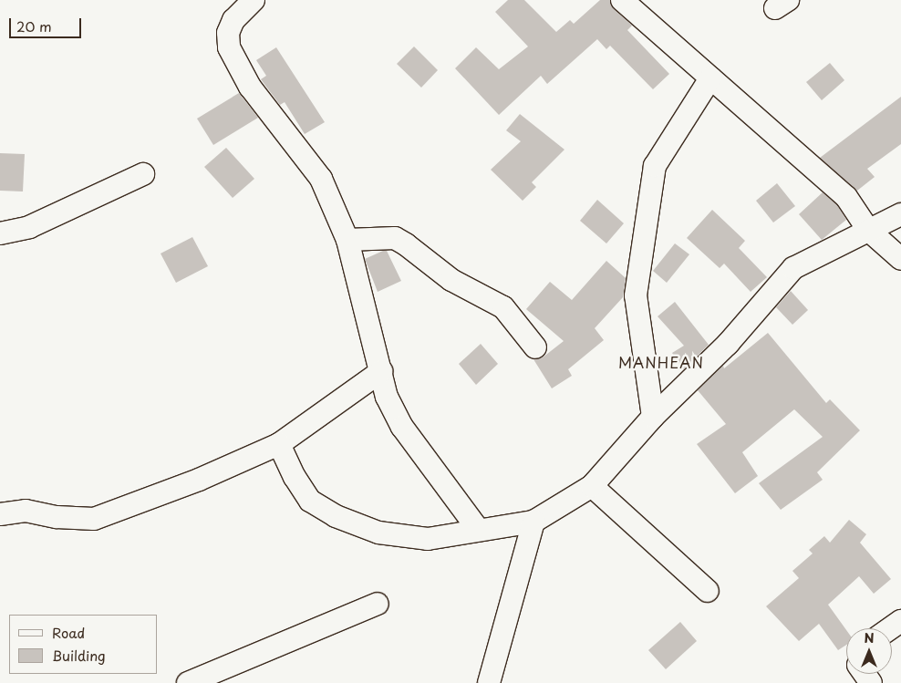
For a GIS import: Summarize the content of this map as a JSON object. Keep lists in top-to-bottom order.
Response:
{
  "districts": ["MANHEAN"],
  "legend": ["Road", "Building"],
  "scale_bar": "20 m",
  "north": "top"
}
